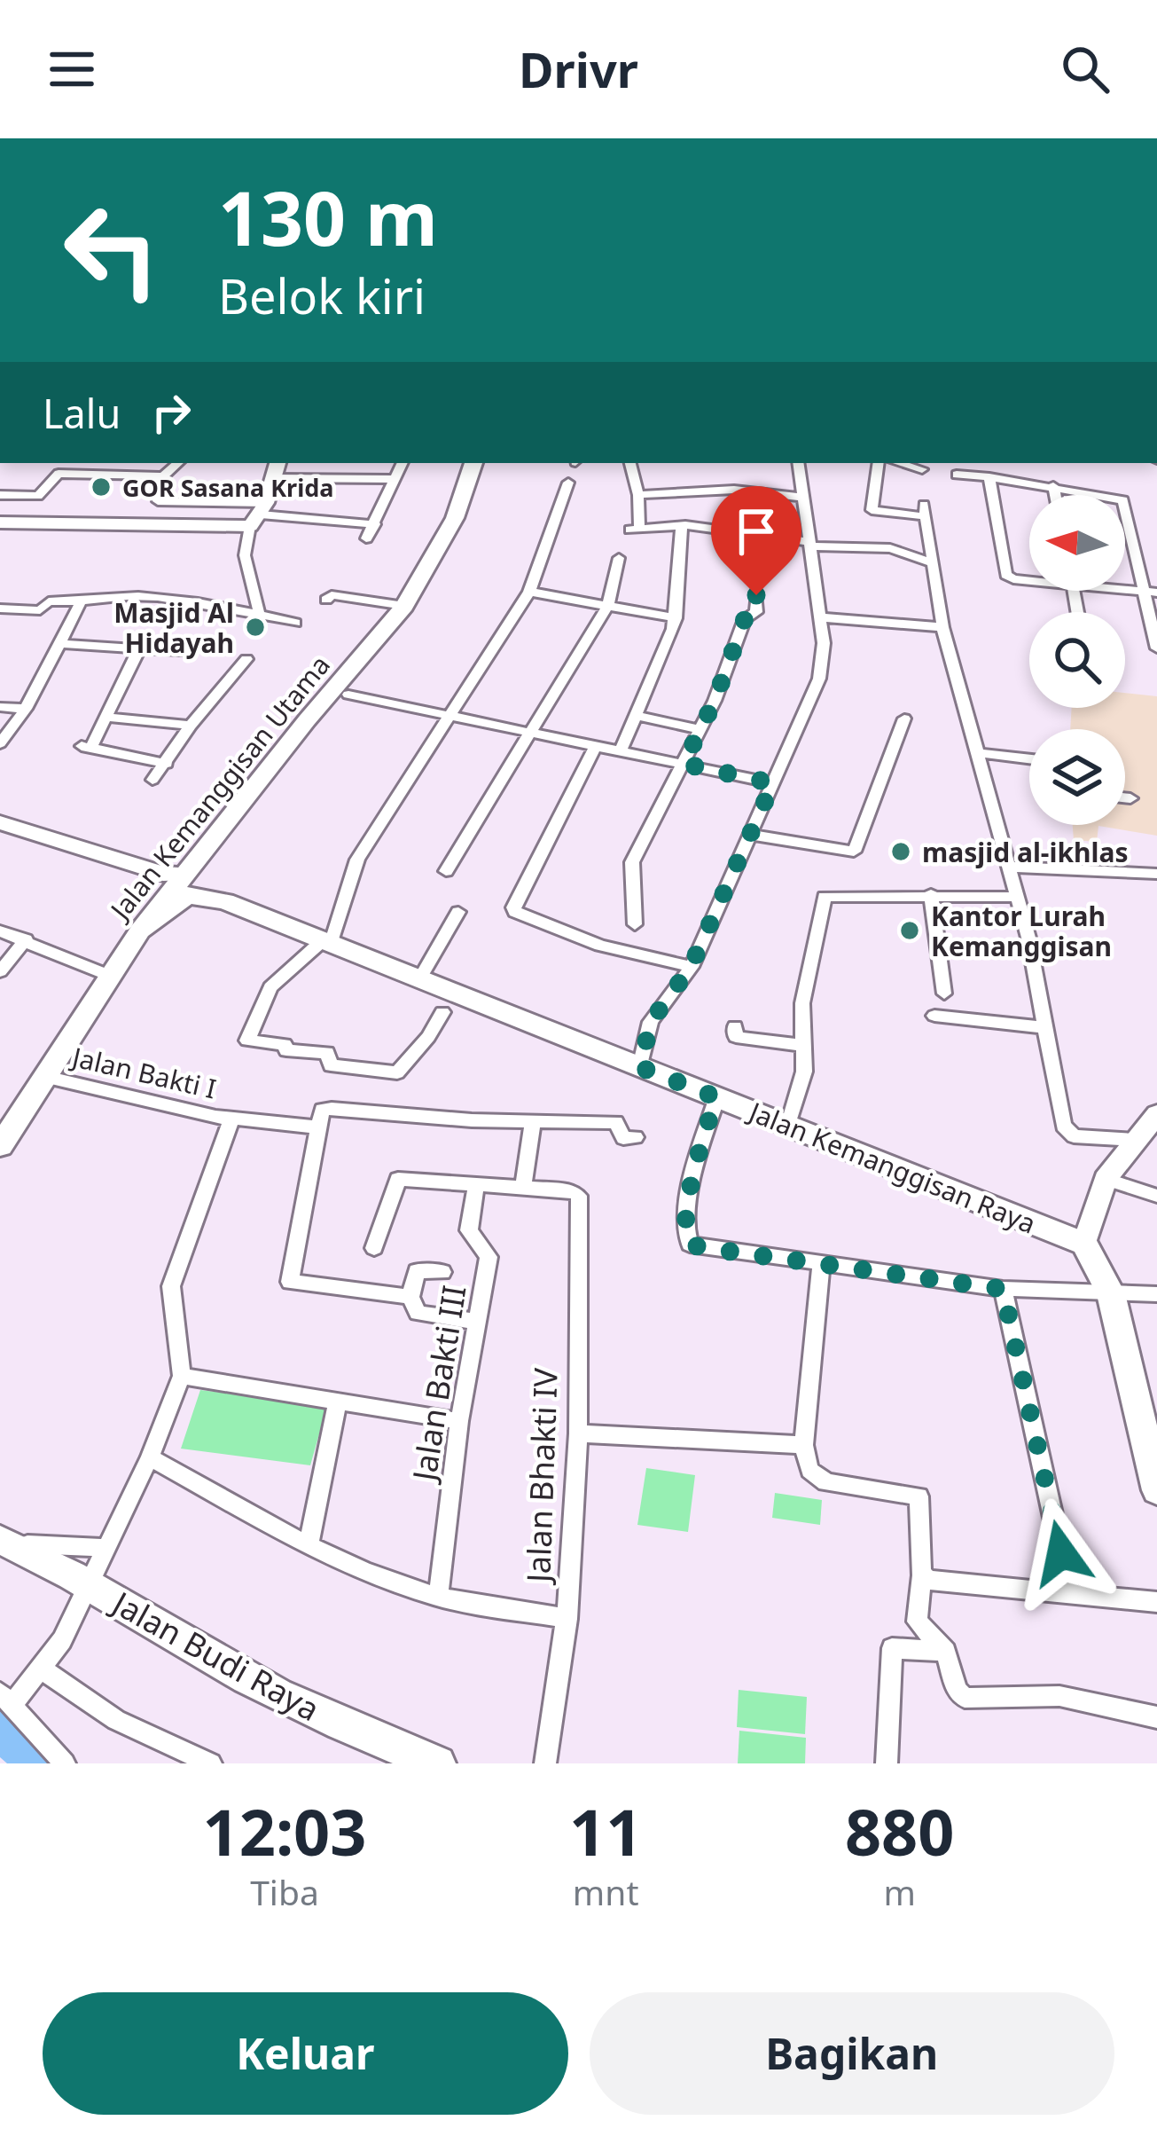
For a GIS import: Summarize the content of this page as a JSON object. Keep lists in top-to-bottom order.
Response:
{
  "streets": {
    "main road": ["Jalan Kemanggisan Utama", "Jalan Kemanggisan Raya", "Jalan Budi Raya"],
    "street": ["Jalan Bakti I", "Jalan Bakti III", "Jalan Bhakti IV"]
  },
  "crossings": [
    ["Jalan Kemanggisan Utama", "Jalan Bakti I"],
    ["Jalan Kemanggisan Utama", "Jalan Kemanggisan Raya"]
  ],
  "places": [
    "GOR Sasana Krida",
    "Masjid Al Hidayah",
    "masjid al-ikhlas",
    "Kantor Lurah Kemanggisan"
  ],
  "north": "left",
  "page": {
    "header": "Drivr",
    "turn": ["130 m", "Belok kiri"],
    "then": "Lalu",
    "eta": [
      "12:03",
      "Tiba",
      "11",
      "mnt",
      "880",
      "m"
    ],
    "buttons": ["Keluar", "Bagikan"]
  }
}
